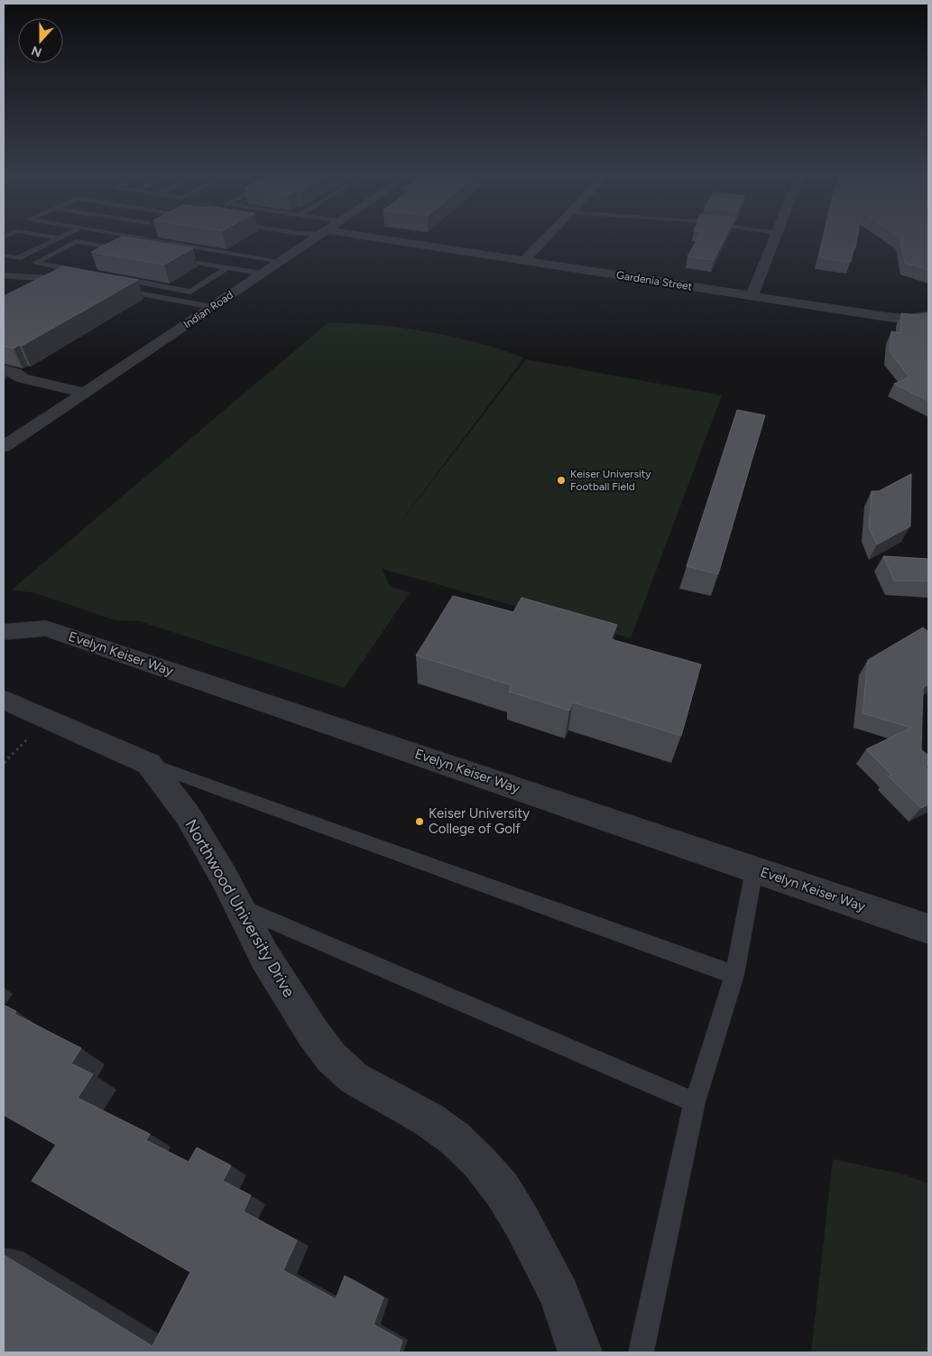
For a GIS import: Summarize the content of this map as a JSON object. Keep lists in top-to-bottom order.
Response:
{
  "streets": {
    "street": [
      "Gardenia Street",
      "Indian Road",
      "Evelyn Keiser Way",
      "Northwood University Drive"
    ]
  },
  "places": ["Keiser University Football Field", "Keiser University College of Golf"],
  "north": "bottom"
}
